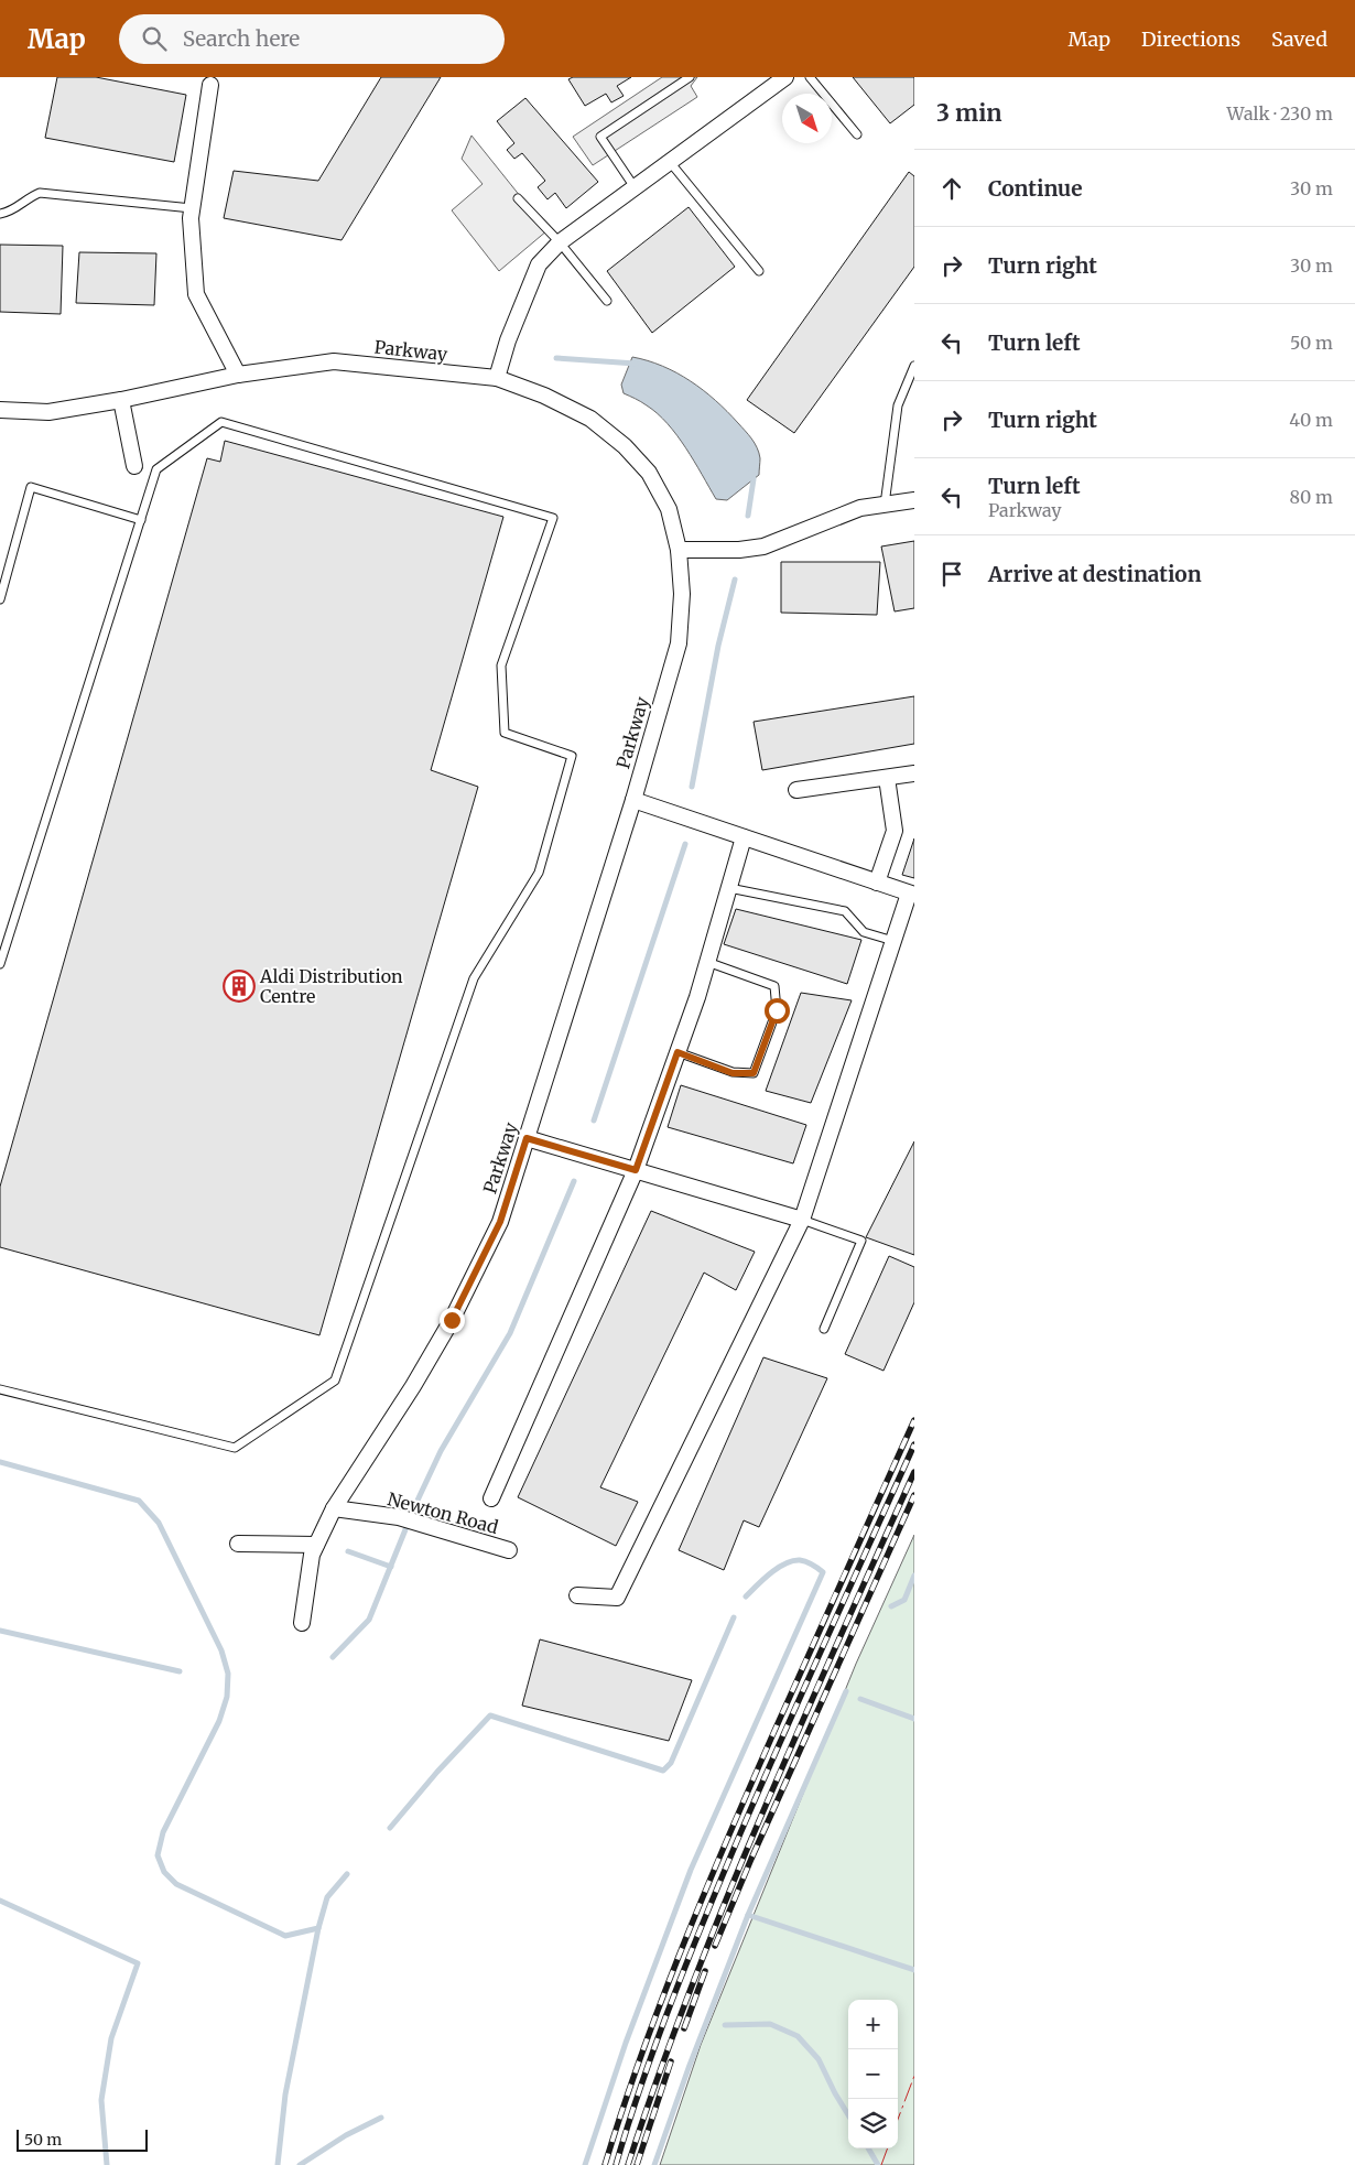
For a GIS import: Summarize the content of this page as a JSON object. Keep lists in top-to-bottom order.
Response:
{
  "streets": {
    "street": ["Parkway", "Newton Road"]
  },
  "crossings": [
    ["Parkway", "Newton Road"]
  ],
  "places": {
    "building": ["Aldi Distribution Centre"]
  },
  "scale_bar": "50 m",
  "north": "bottom right",
  "page": {
    "header": "Map",
    "search": "Search here",
    "nav": ["Map", "Directions", "Saved"],
    "heading": ["3 min", "Walk · 230 m"],
    "list": [
      ["Continue", "30 m"],
      ["Turn right", "30 m"],
      ["Turn left", "50 m"],
      ["Turn right", "40 m"],
      ["Turn left", "Parkway", "80 m"],
      "Arrive at destination"
    ],
    "map_buttons": ["+", "−"],
    "scale": "50 m"
  }
}
